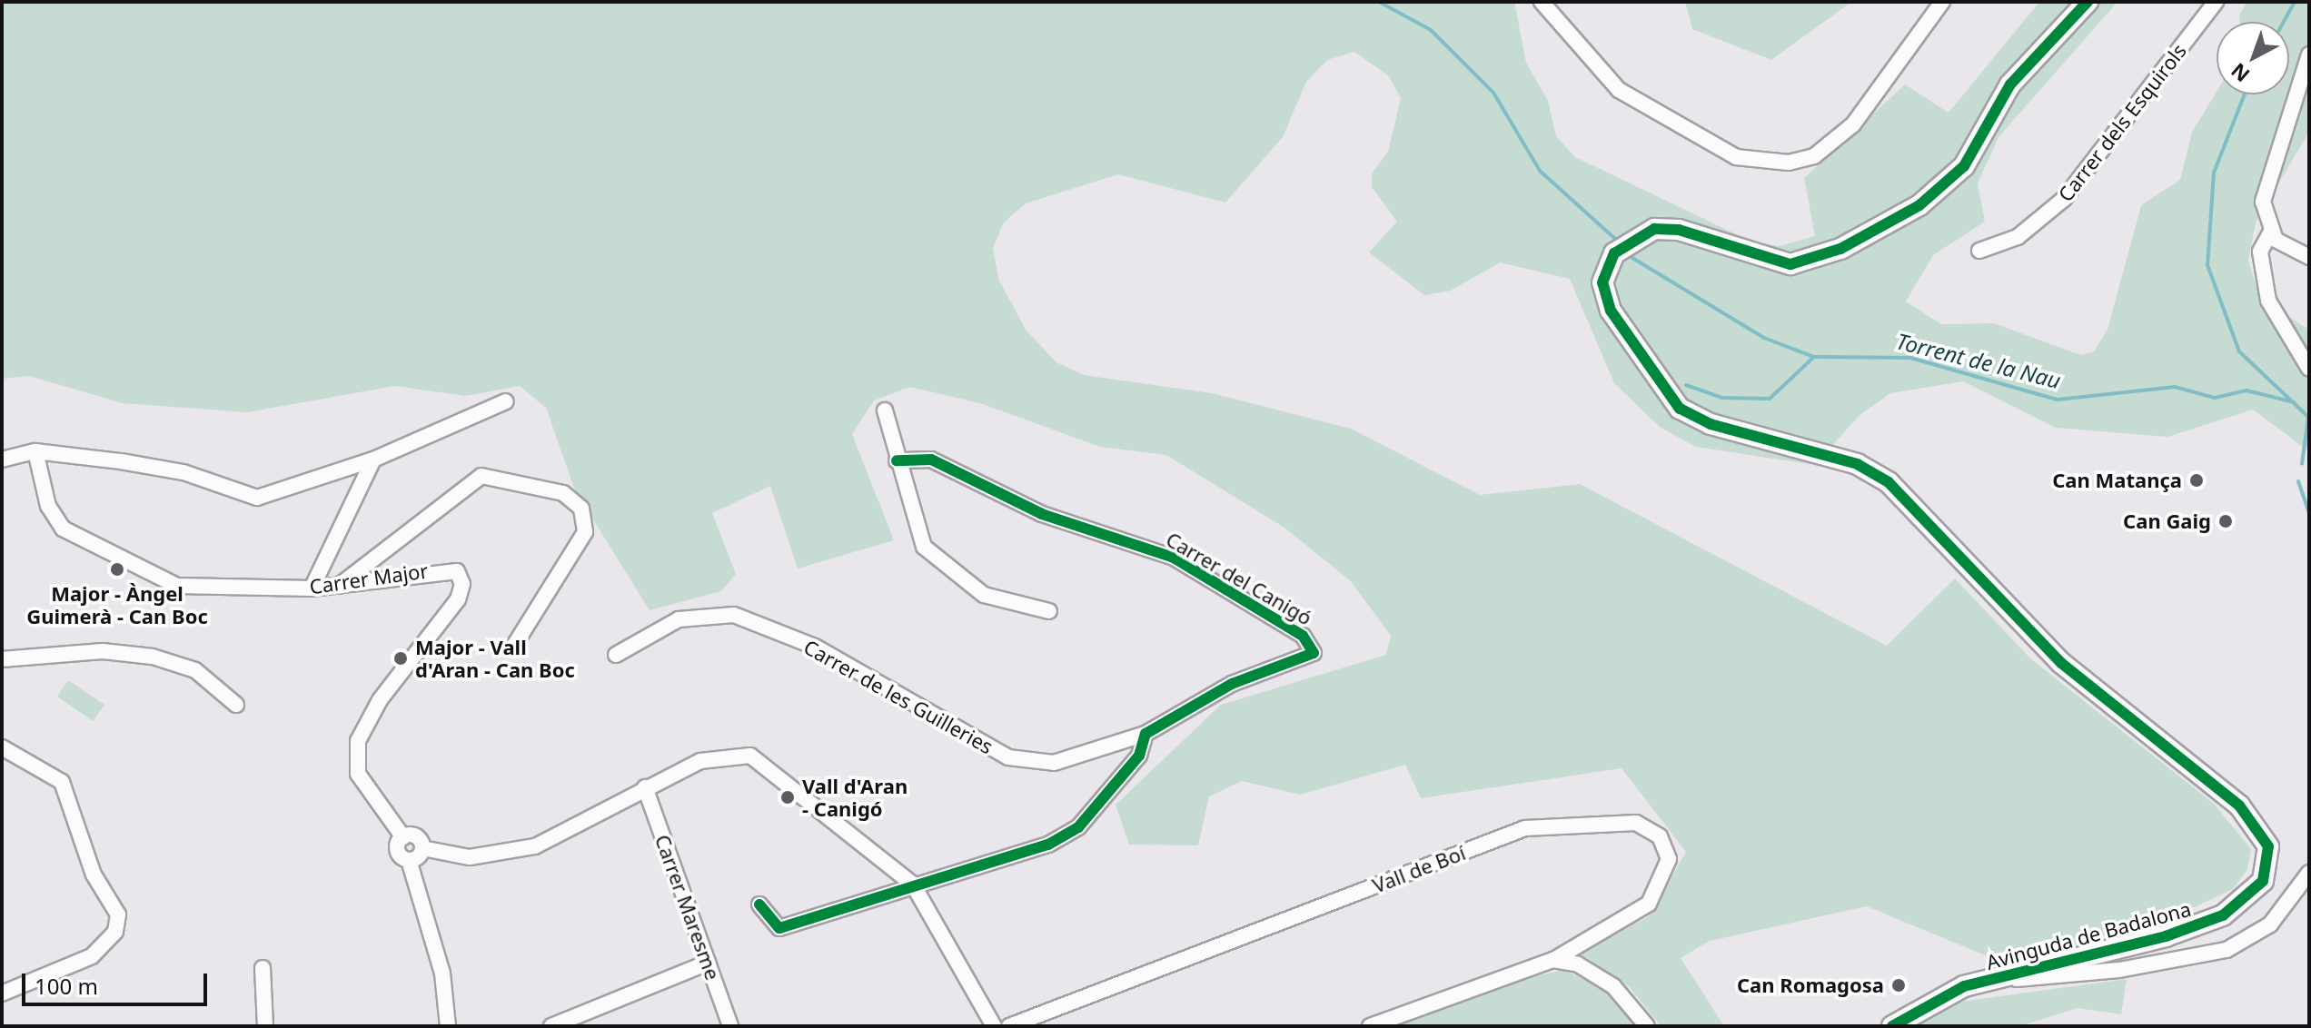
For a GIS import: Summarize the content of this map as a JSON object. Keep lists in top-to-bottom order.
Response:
{
  "streets": {
    "street": [
      "Carrer dels Esquirols",
      "Carrer Major",
      "Carrer del Canigó",
      "Carrer de les Guilleries",
      "Vall de Boí",
      "Carrer Maresme",
      "Avinguda de Badalona"
    ]
  },
  "crossings": [
    ["Carrer del Canigó", "Carrer de les Guilleries"]
  ],
  "water": ["Torrent de la Nau"],
  "places": [
    "Can Matança",
    "Can Gaig",
    "Major - Àngel Guimerà - Can Boc",
    "Major - Vall d'Aran - Can Boc",
    "Vall d'Aran - Canigó",
    "Can Romagosa"
  ],
  "scale_bar": "100 m",
  "north": "bottom left"
}
